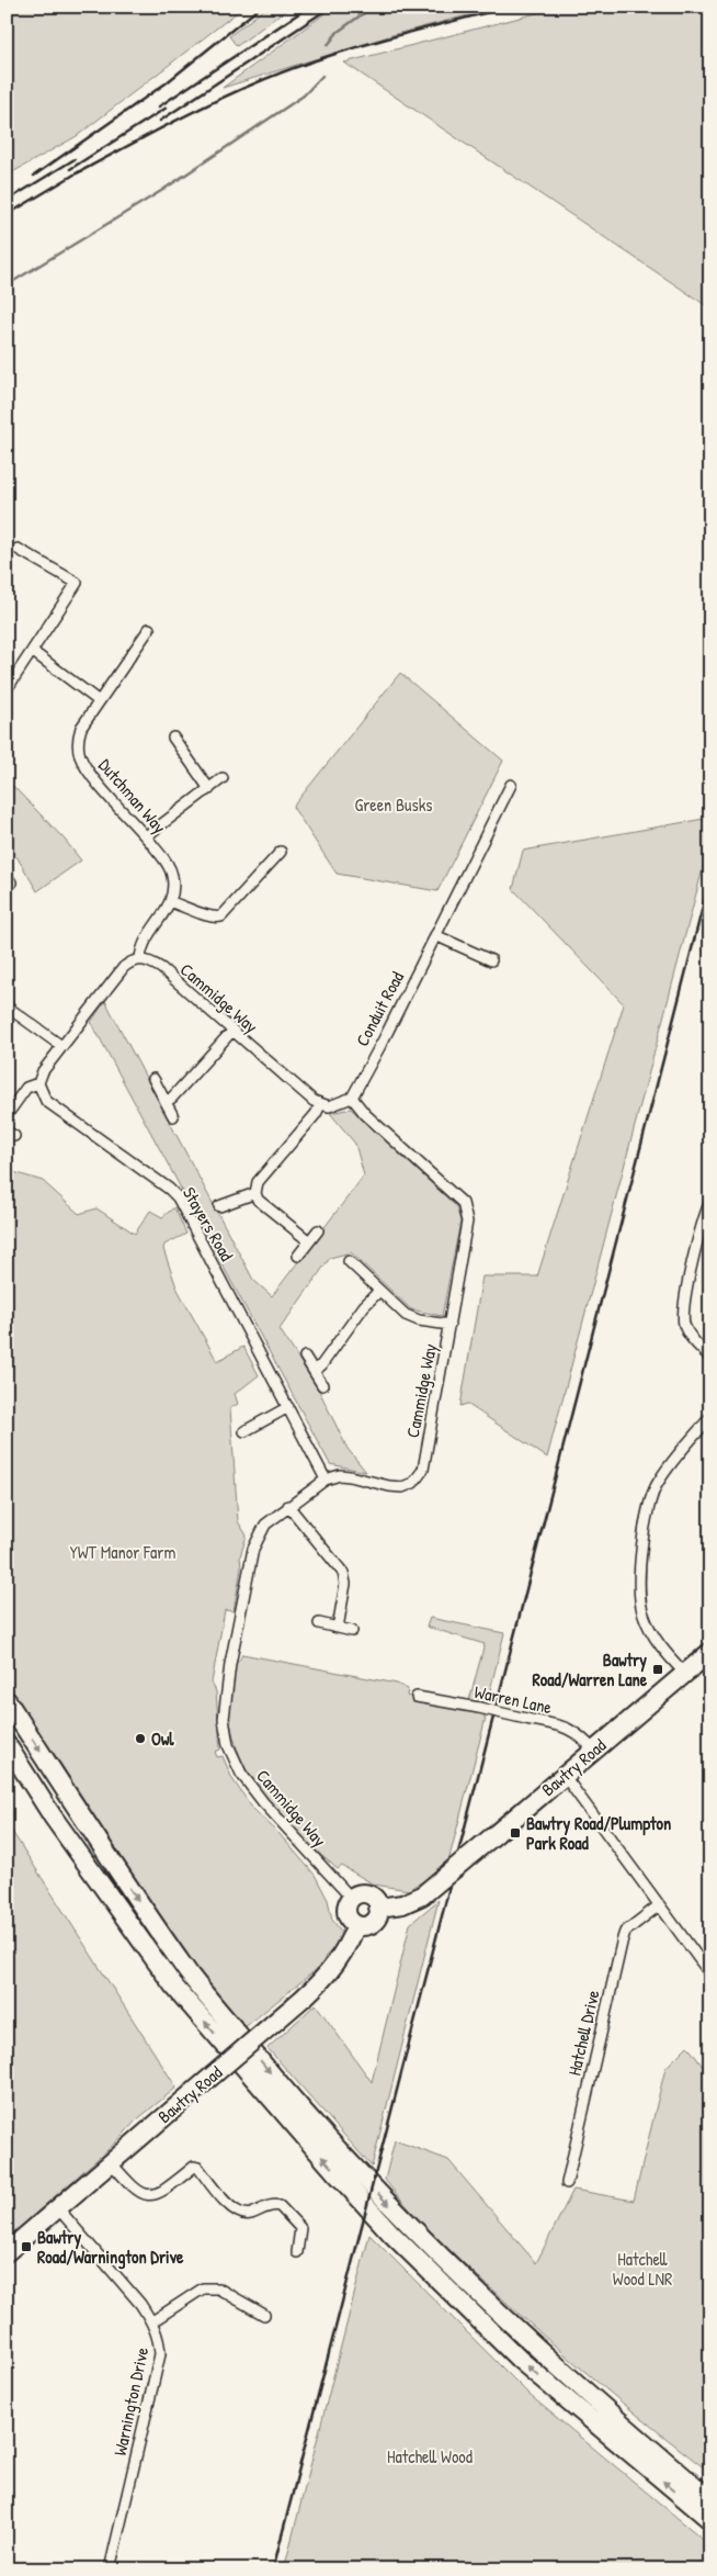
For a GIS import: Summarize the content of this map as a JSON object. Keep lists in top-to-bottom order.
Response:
{
  "streets": {
    "highway": ["Bawtry Road"],
    "street": [
      "Dutchman Way",
      "Cammidge Way",
      "Conduit Road",
      "Stayers Road",
      "Warren Lane",
      "Hatchell Drive",
      "Warnington Drive"
    ]
  },
  "crossings": [
    ["Cammidge Way", "Conduit Road"],
    ["Cammidge Way", "Stayers Road"],
    ["Cammidge Way", "Bawtry Road"],
    ["Warren Lane", "Bawtry Road"],
    ["Bawtry Road", "Warnington Drive"]
  ],
  "parks": [
    "Green Busks",
    "YWT Manor Farm",
    "Hatchell Wood LNR",
    "Hatchell Wood"
  ],
  "places": {
    "transit": ["Bawtry Road/Warren Lane", "Bawtry Road/Plumpton Park Road", "Bawtry Road/Warnington Drive"],
    "other": ["Owl"]
  }
}
